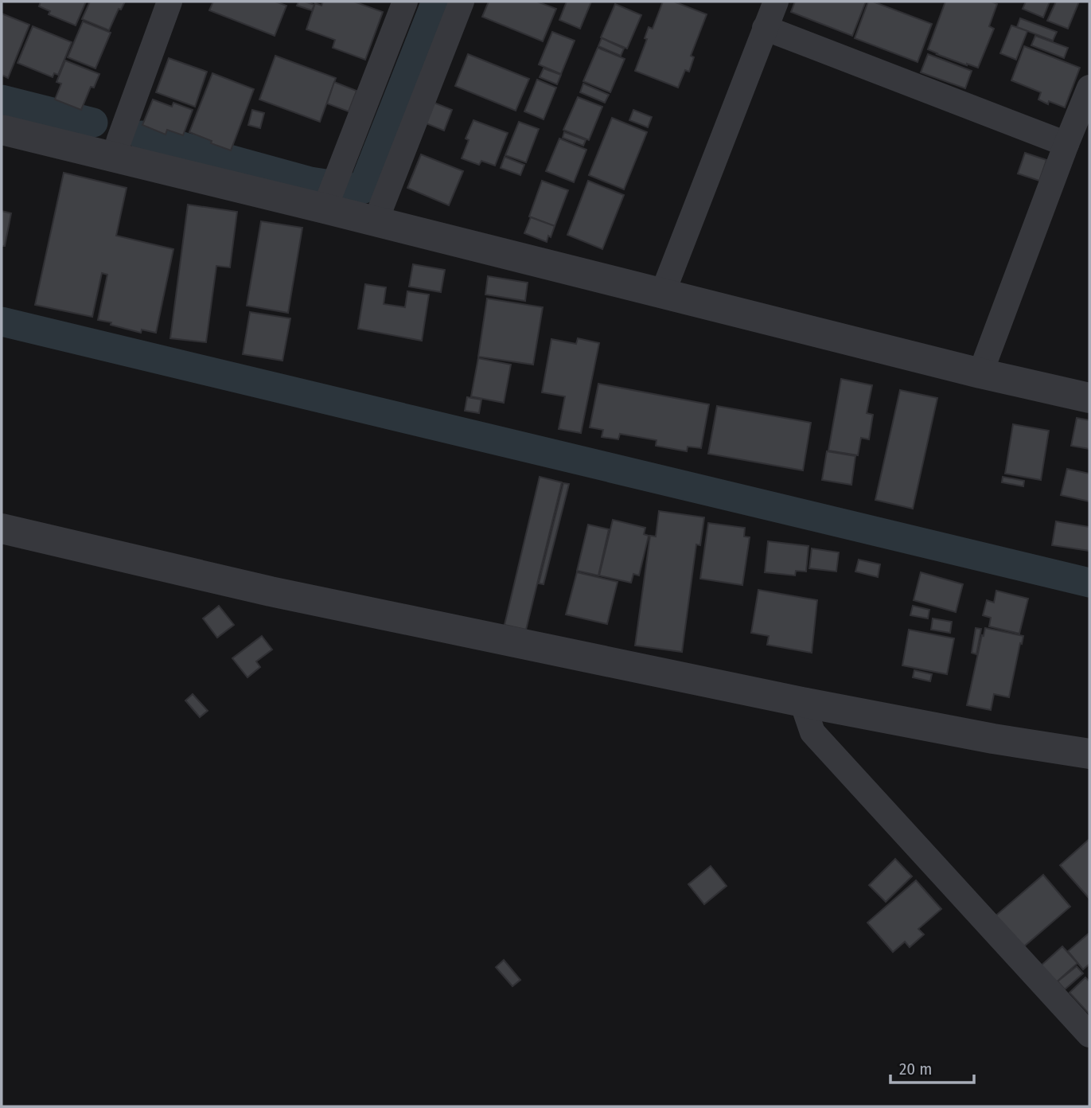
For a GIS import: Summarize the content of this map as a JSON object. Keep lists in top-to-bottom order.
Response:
{
  "scale_bar": "20 m"
}
